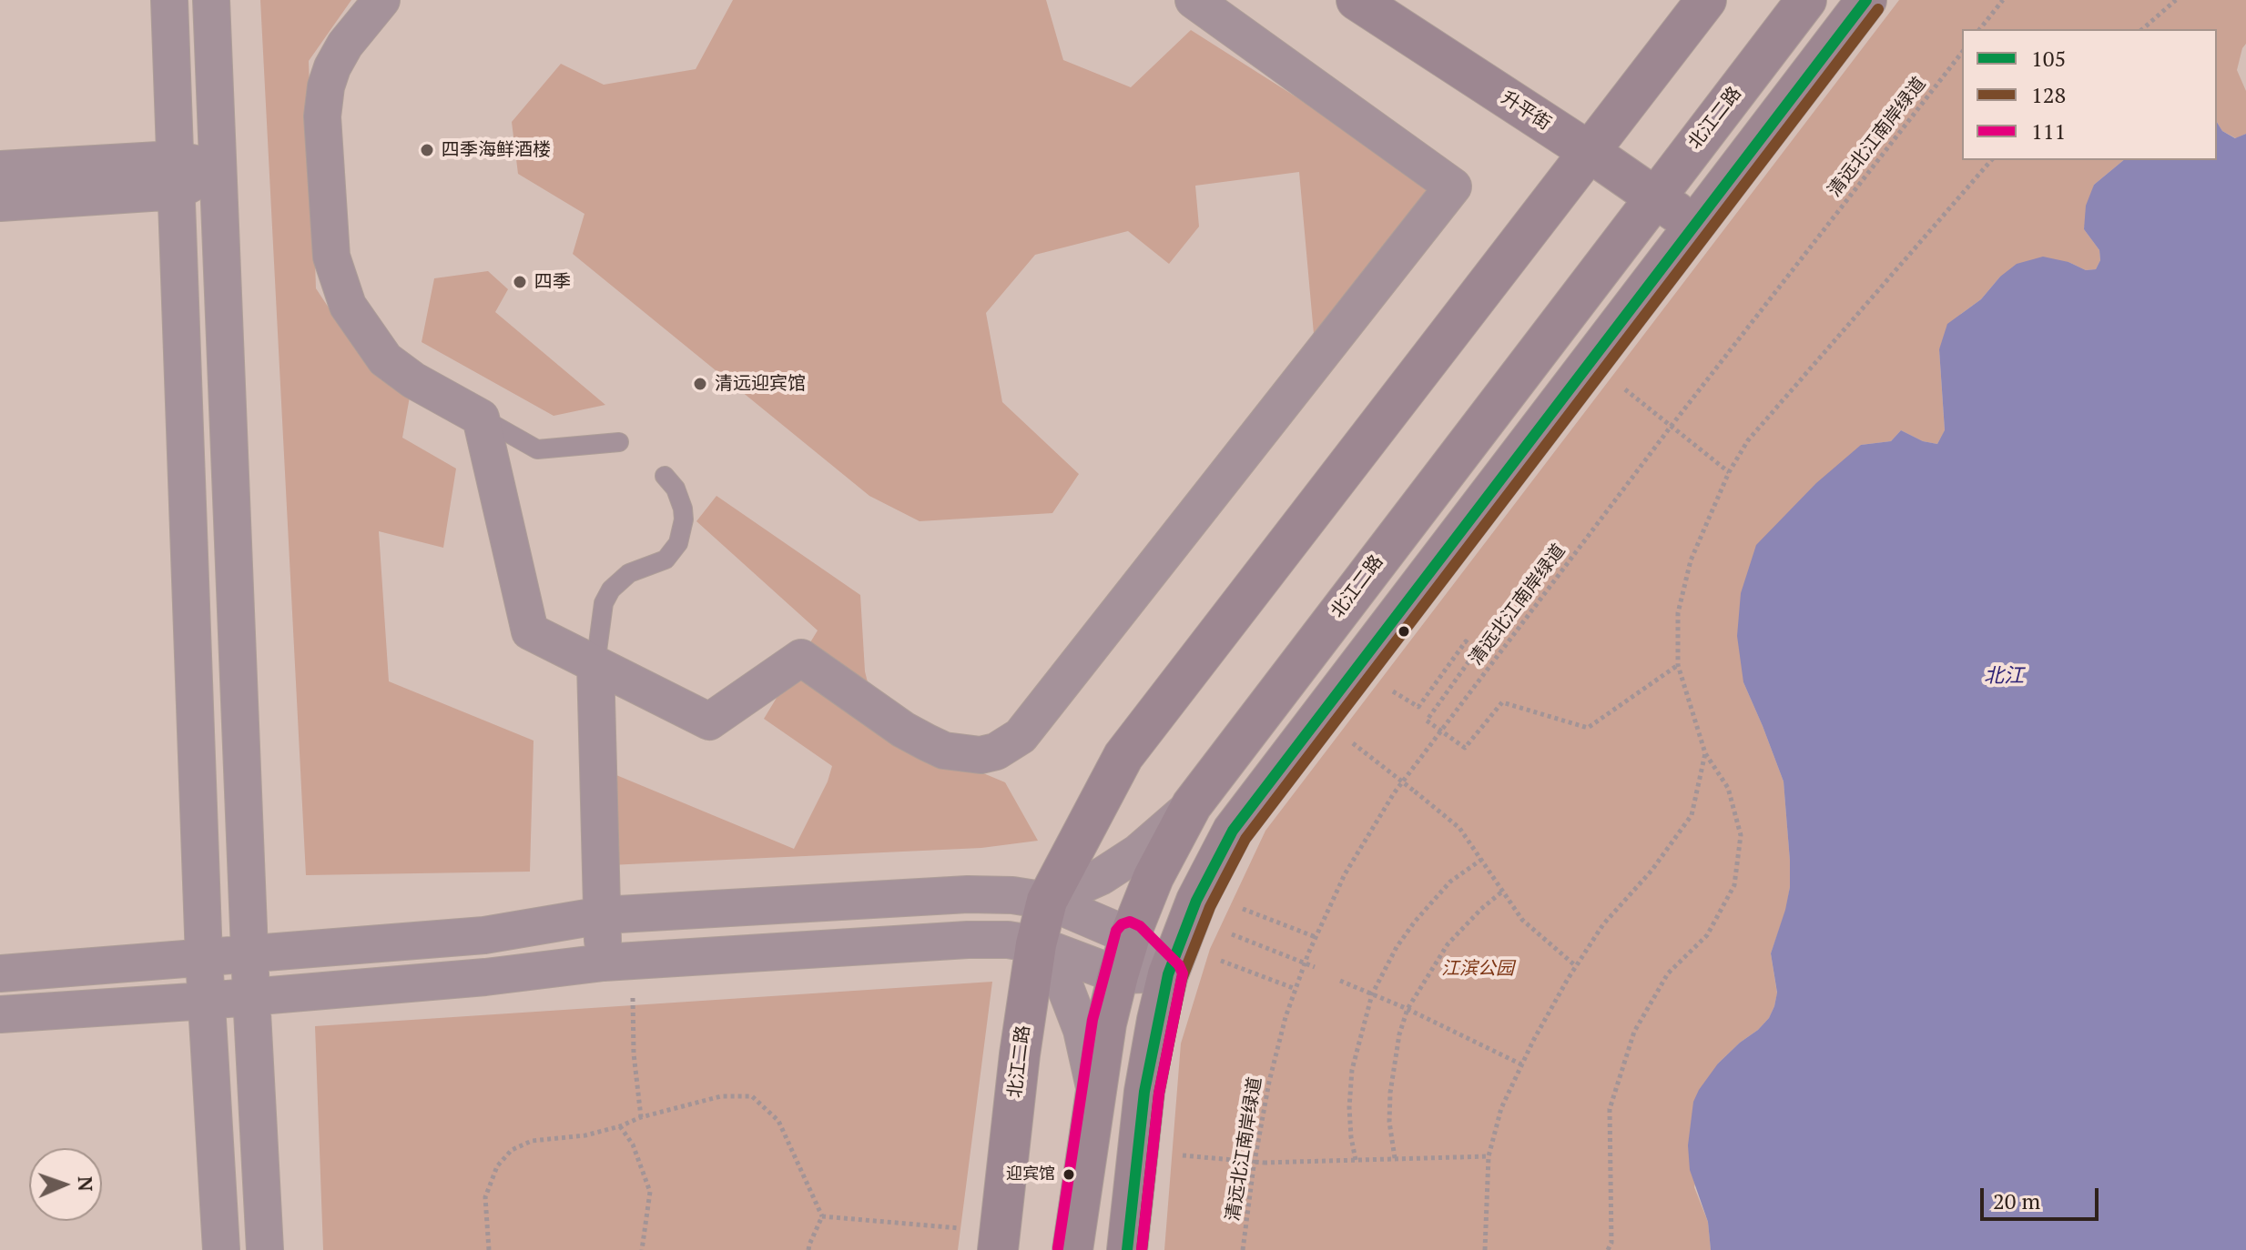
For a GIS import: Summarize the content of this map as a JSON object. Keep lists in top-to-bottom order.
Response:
{
  "streets": {
    "main road": ["升平街", "北江二路"],
    "path": ["清远北江南岸绿道"]
  },
  "crossings": [
    ["升平街", "北江二路"]
  ],
  "water": ["北江"],
  "parks": ["江滨公园"],
  "places": [
    "四季海鲜酒楼",
    "四季",
    "清远迎宾馆",
    "迎宾馆"
  ],
  "lines": ["transit line 105", "transit line 128", "transit line 111"],
  "legend": ["105", "128", "111"],
  "scale_bar": "20 m",
  "north": "right"
}
